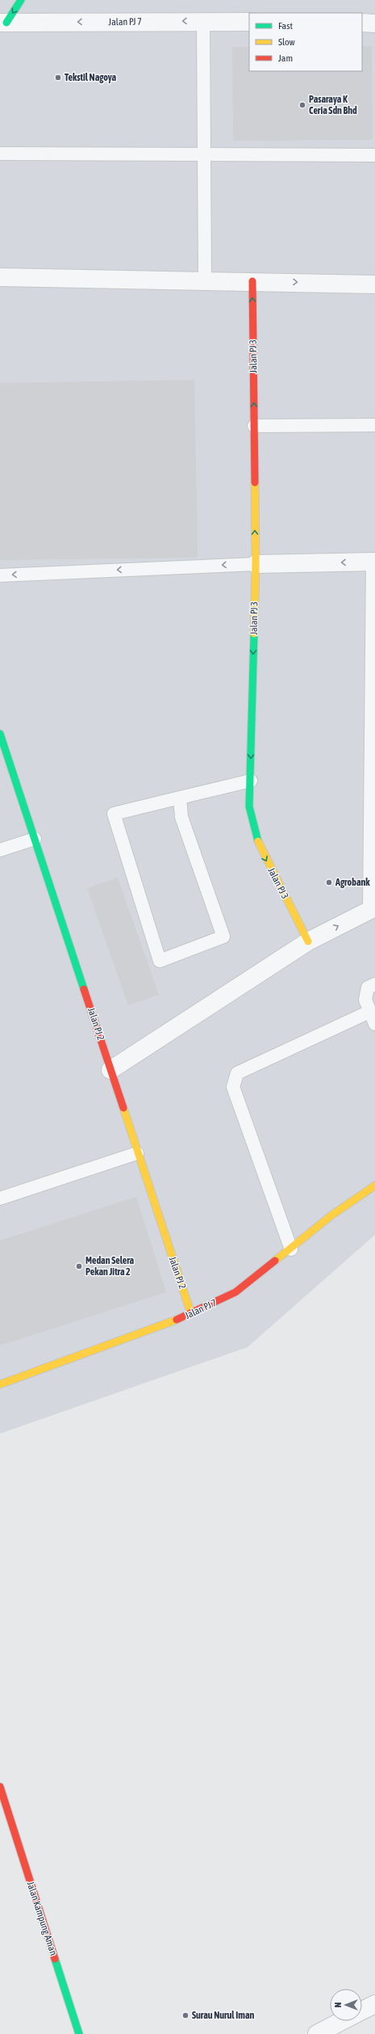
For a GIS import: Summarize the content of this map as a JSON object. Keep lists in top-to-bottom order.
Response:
{
  "streets": {
    "main road": [
      "Jalan PJ 7",
      "Jalan PJ 3",
      "Jalan PJ 2",
      "Jalan Kampung Aman"
    ]
  },
  "crossings": [
    ["Jalan PJ 7", "Jalan PJ 2"]
  ],
  "places": [
    "Tekstil Nagoya",
    "Pasaraya K Ceria Sdn Bhd",
    "Agrobank",
    "Medan Selera Pekan Jitra 2",
    "Surau Nurul Iman"
  ],
  "legend": ["Fast", "Slow", "Jam"],
  "north": "left"
}
